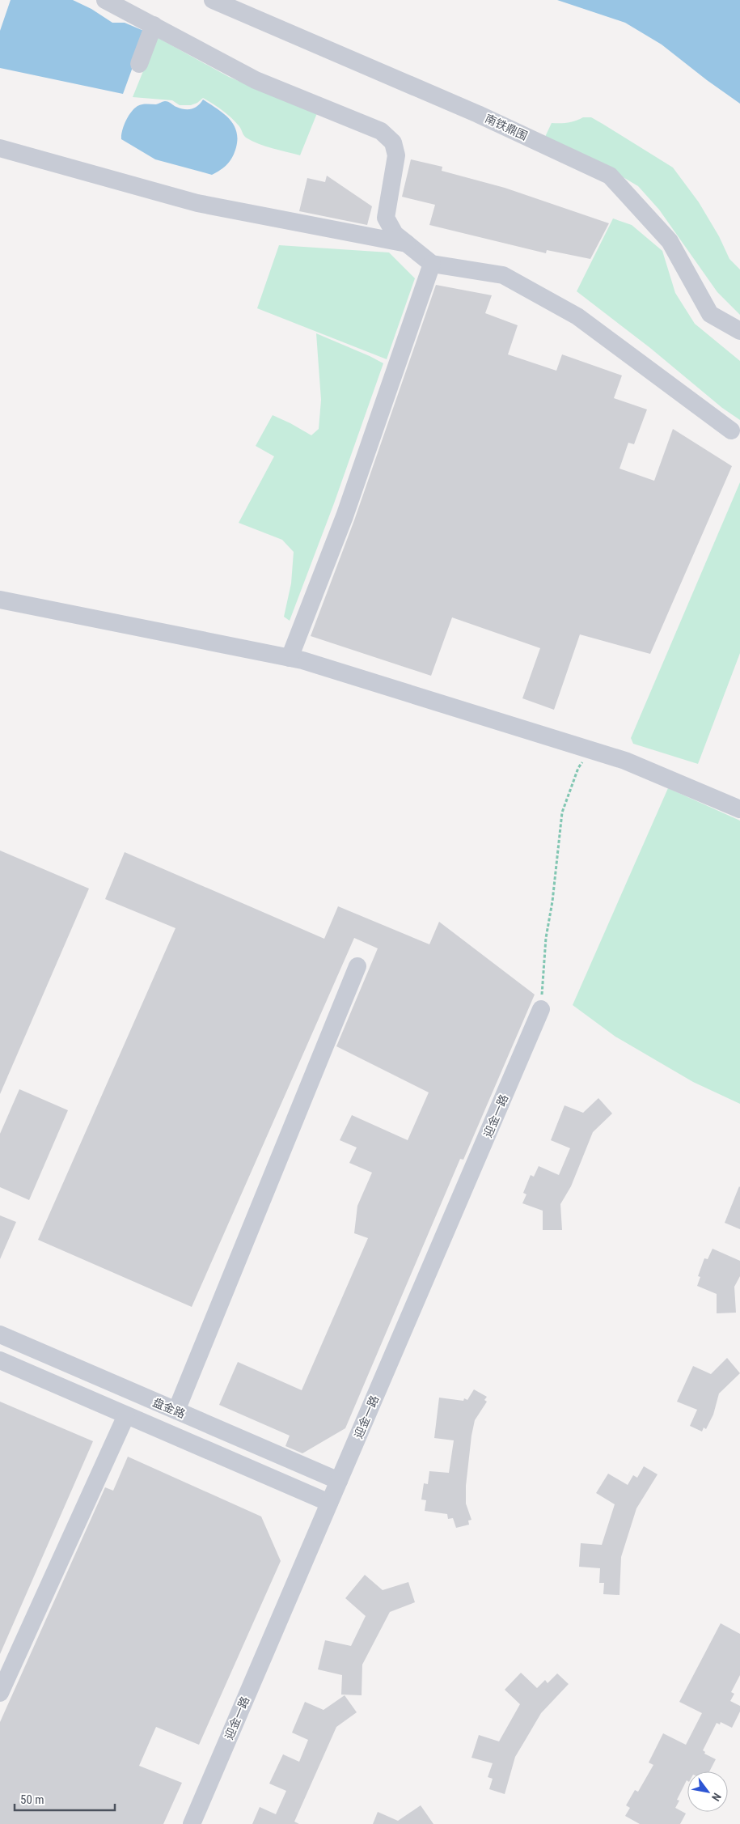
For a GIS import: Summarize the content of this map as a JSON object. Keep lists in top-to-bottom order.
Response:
{
  "streets": {
    "street": ["南铁鼎围", "迎金一路", "盘金路"]
  },
  "crossings": [
    ["迎金一路", "盘金路"]
  ],
  "scale_bar": "50 m",
  "north": "bottom right"
}
